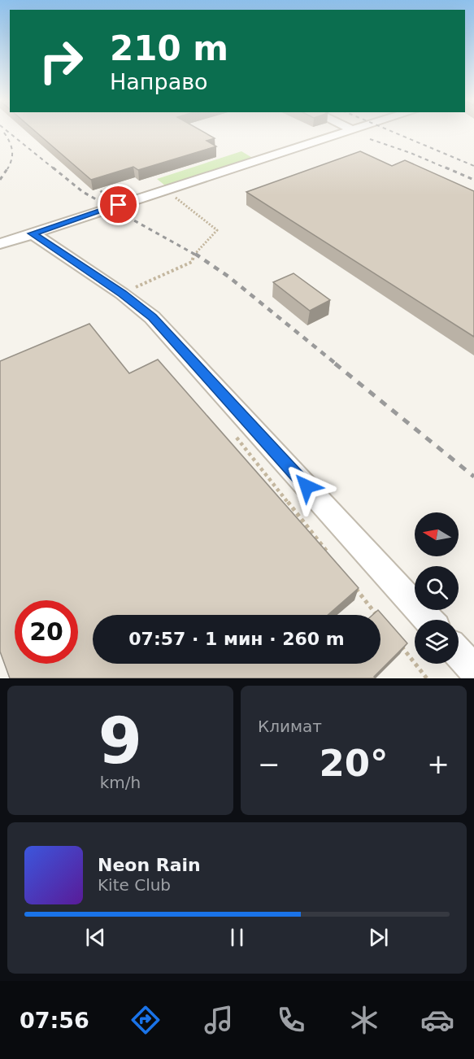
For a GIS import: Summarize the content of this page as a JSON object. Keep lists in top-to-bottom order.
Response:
{
  "north": "left",
  "page": {
    "turn": ["210 m", "Направо"],
    "limit": "20",
    "trip": "07:57 · 1 мин · 260 m",
    "tile": [
      ["9", "km/h"],
      "Климат"
    ],
    "heat": ["−", "20°", "+"],
    "song": ["Neon Rain", "Kite Club"],
    "tabs": "07:56"
  }
}
